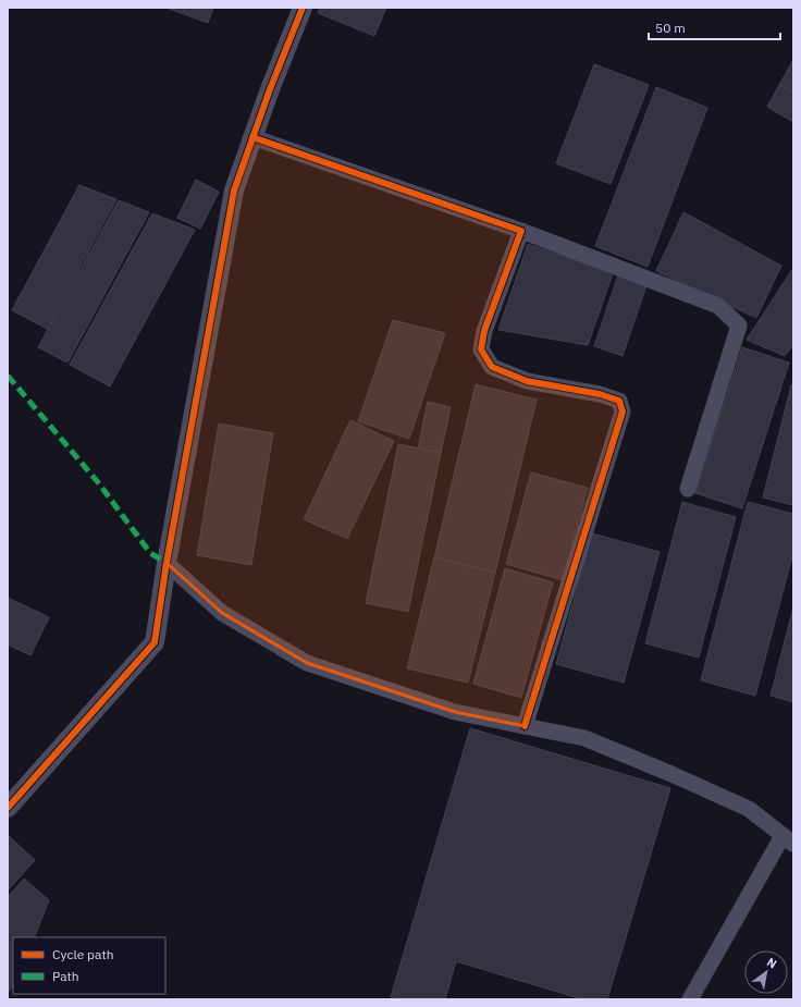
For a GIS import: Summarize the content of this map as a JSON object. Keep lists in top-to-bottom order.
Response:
{
  "legend": ["Cycle path", "Path"],
  "scale_bar": "50 m",
  "north": "top right"
}
